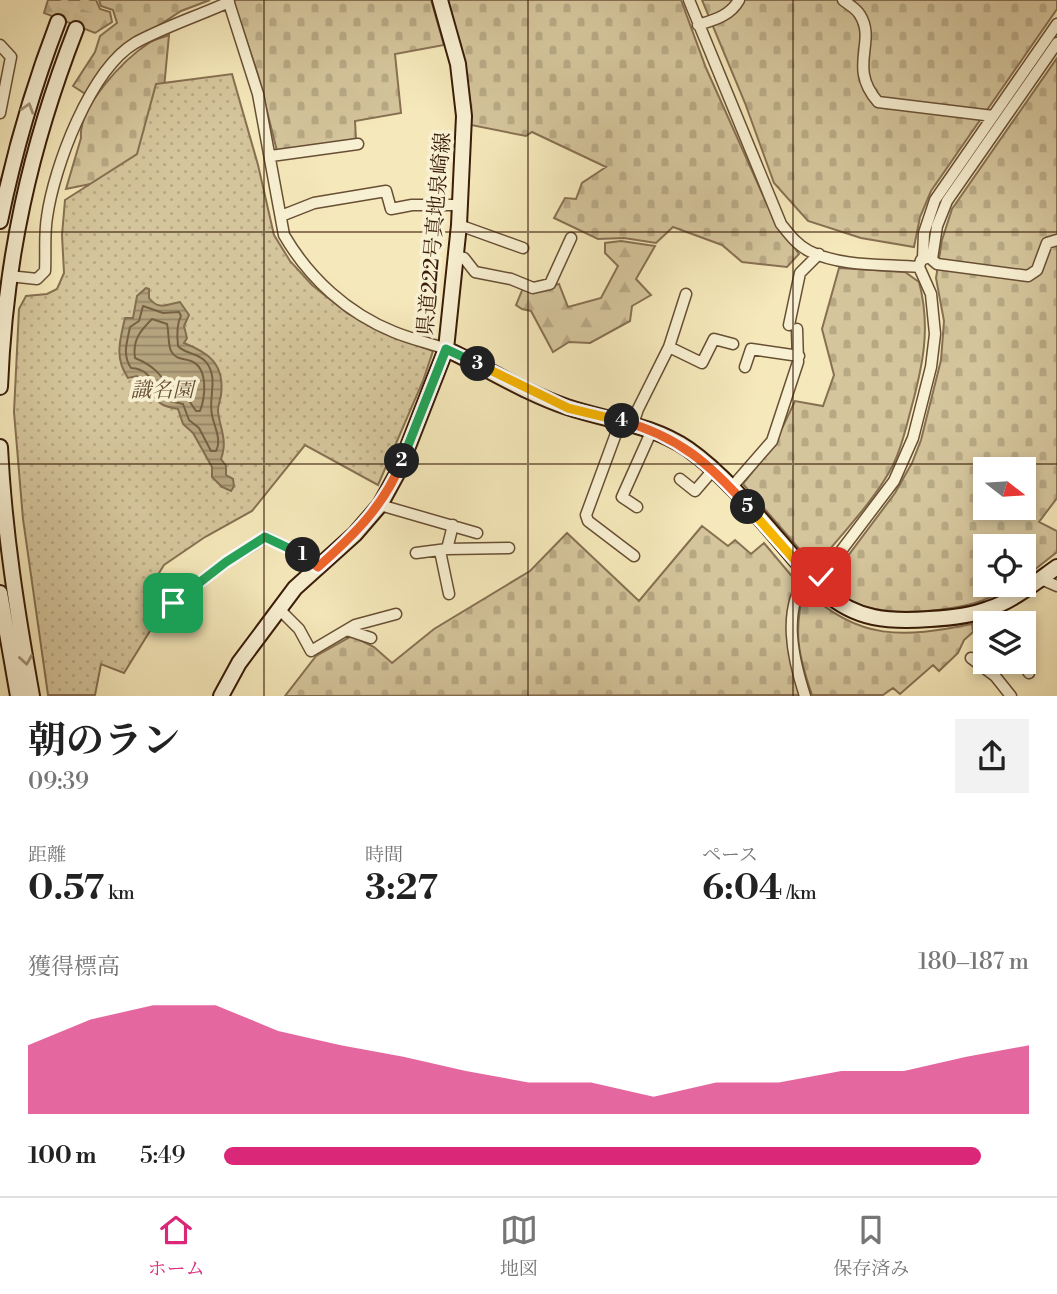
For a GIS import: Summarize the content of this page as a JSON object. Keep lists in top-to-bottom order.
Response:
{
  "streets": {
    "main road": ["県道222号真地泉崎線"]
  },
  "parks": ["識名園"],
  "north": "right",
  "page": {
    "pins": [
      "3",
      "4",
      "2",
      "5",
      "1"
    ],
    "heading": ["朝のラン", "09:39"],
    "stats": [
      ["距離", "0.57 km"],
      ["時間", "3:27"],
      ["ペース", "6:04 /km"]
    ],
    "chart": ["獲得標高", "180–187 m"],
    "list": [
      {
        "name": "100 m",
        "note": "5:49"
      }
    ],
    "tabs": ["ホーム", "地図", "保存済み"]
  }
}
